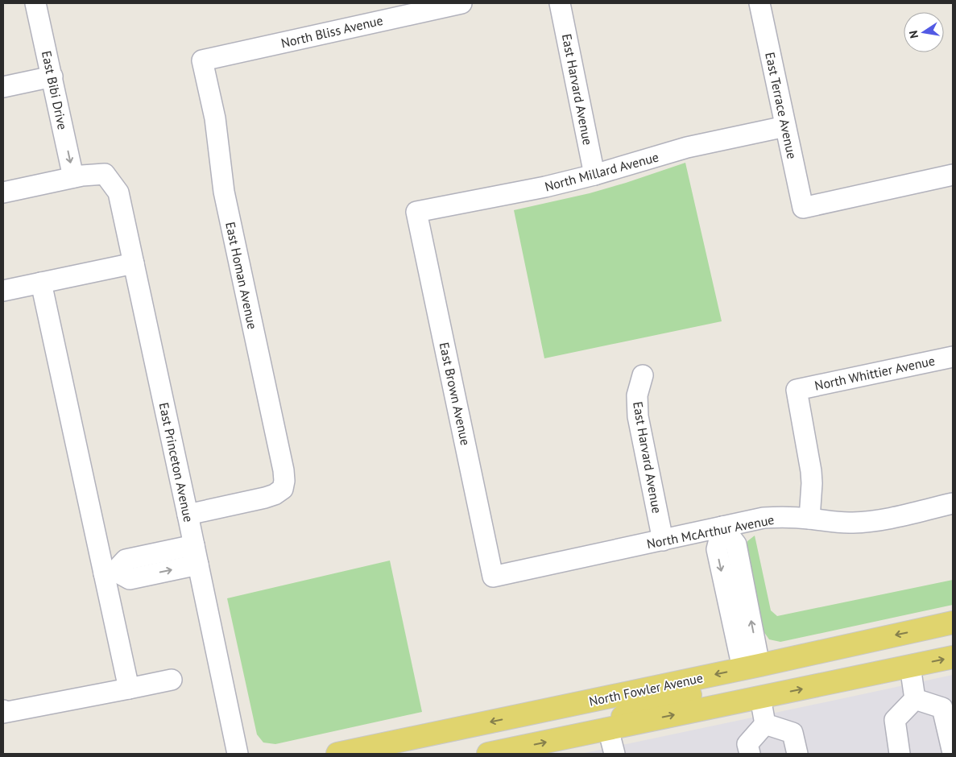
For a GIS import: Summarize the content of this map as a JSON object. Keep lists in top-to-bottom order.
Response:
{
  "streets": {
    "main road": ["North Fowler Avenue"],
    "street": [
      "North Bliss Avenue",
      "East Harvard Avenue",
      "East Bibi Drive",
      "East Terrace Avenue",
      "North Millard Avenue",
      "East Homan Avenue",
      "North Whittier Avenue",
      "East Brown Avenue",
      "East Princeton Avenue",
      "North McArthur Avenue"
    ]
  },
  "crossings": [
    ["North Bliss Avenue", "East Homan Avenue"],
    ["East Harvard Avenue", "North Millard Avenue"],
    ["East Harvard Avenue", "North McArthur Avenue"],
    ["East Bibi Drive", "East Princeton Avenue"],
    ["East Terrace Avenue", "North Millard Avenue"],
    ["North Millard Avenue", "East Brown Avenue"],
    ["East Homan Avenue", "East Princeton Avenue"],
    ["North Whittier Avenue", "North McArthur Avenue"],
    ["East Brown Avenue", "North McArthur Avenue"]
  ],
  "one_way": ["East Bibi Drive"],
  "north": "left"
}
